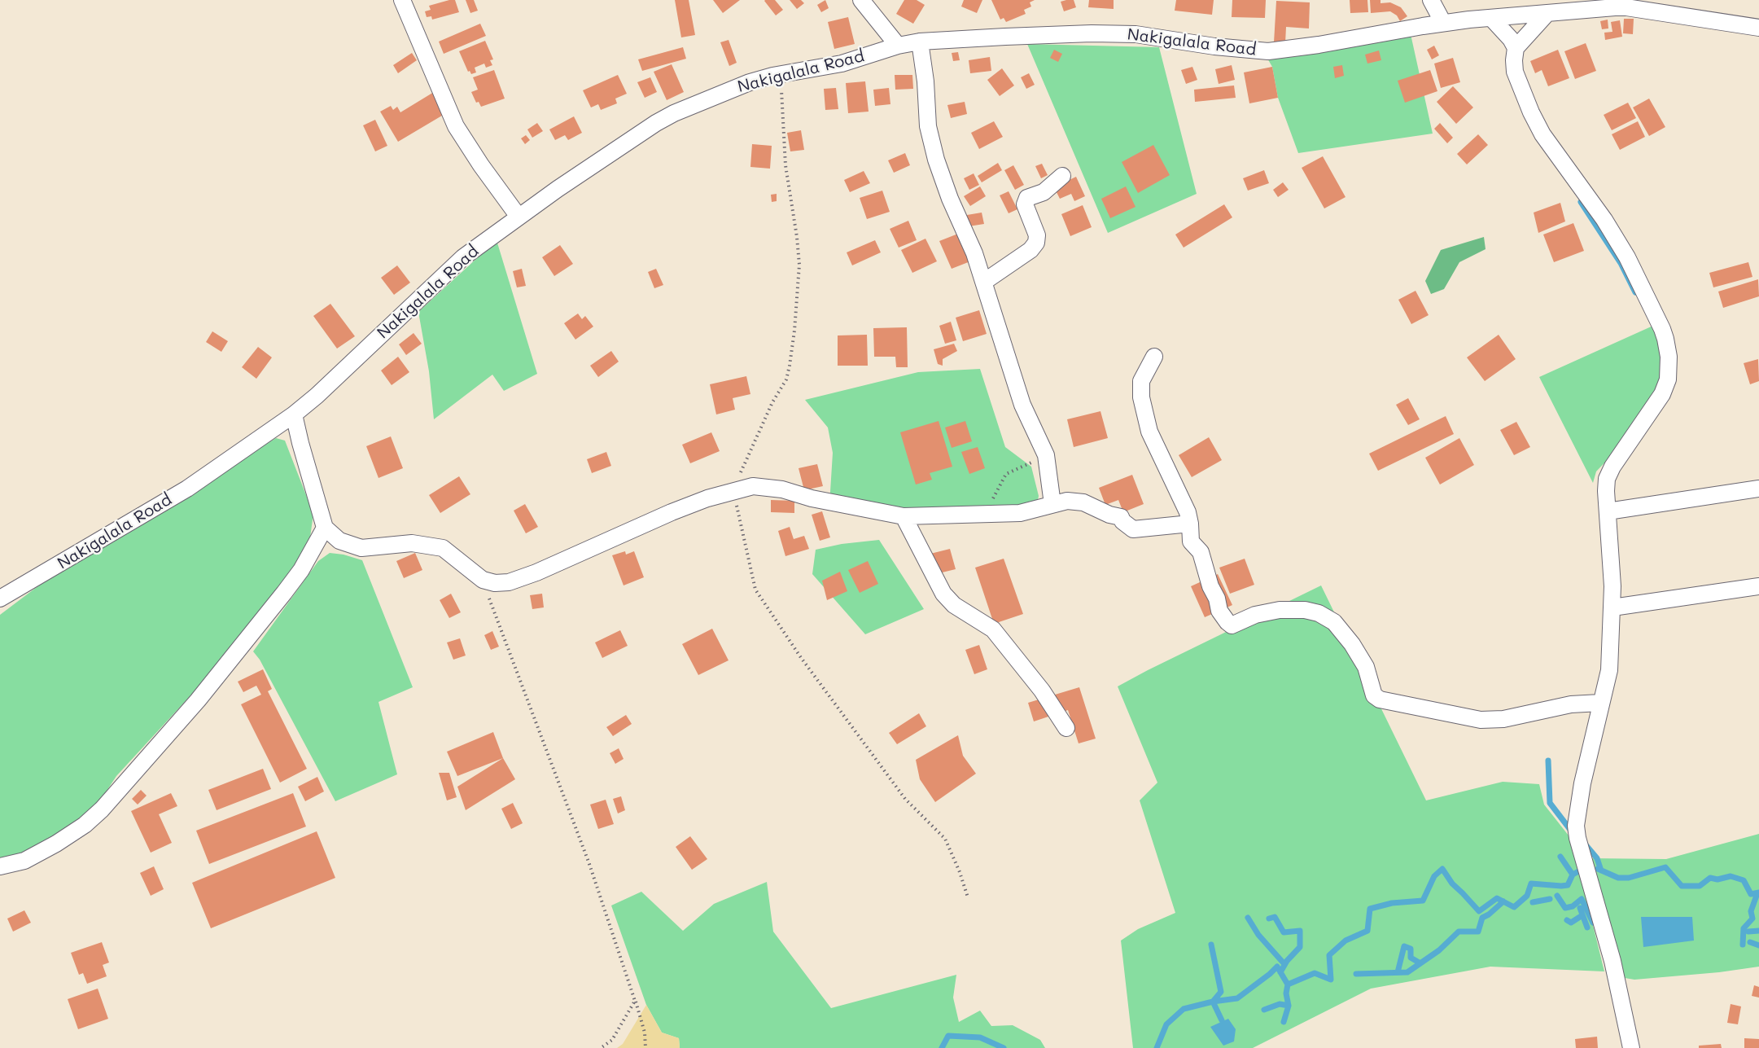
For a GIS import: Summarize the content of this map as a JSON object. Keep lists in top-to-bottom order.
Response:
{
  "streets": {
    "street": ["Nakigalala Road"]
  }
}
